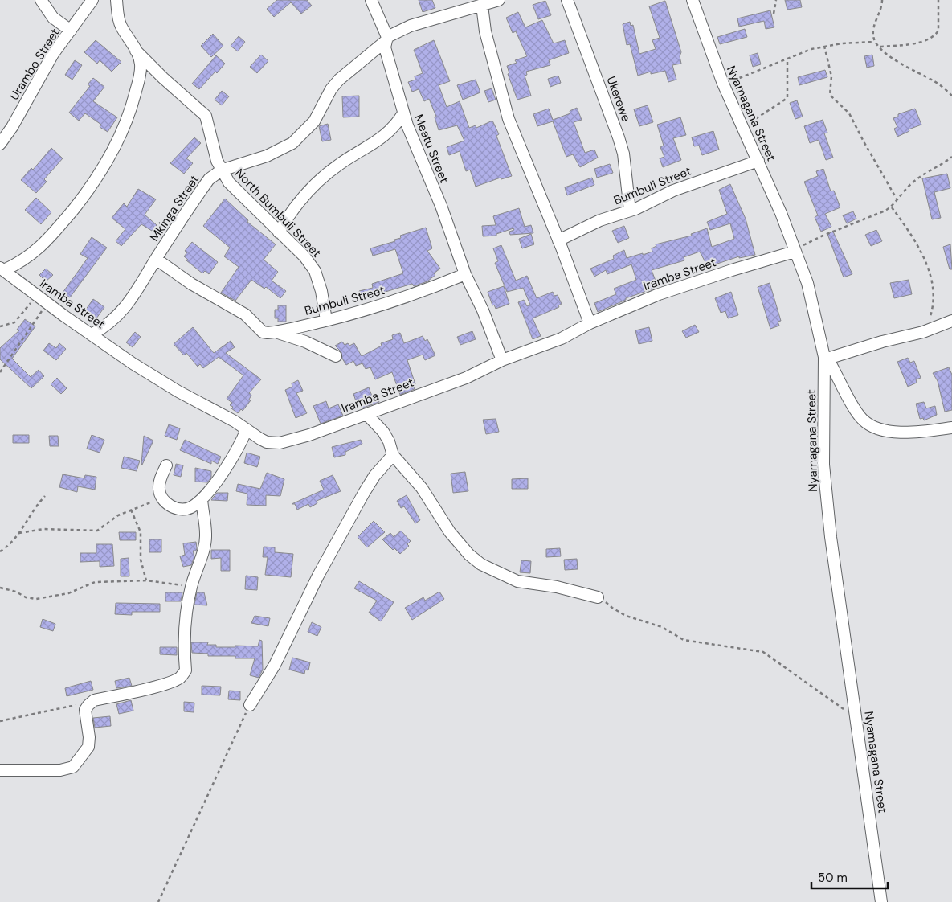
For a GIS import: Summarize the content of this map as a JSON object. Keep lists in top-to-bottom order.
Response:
{
  "streets": {
    "street": [
      "Urambo Street",
      "Ukerewe",
      "Nyamagana Street",
      "Meatu Street",
      "Bumbuli Street",
      "Mkinga Street",
      "North Bumbuli Street",
      "Iramba Street"
    ]
  },
  "crossings": [
    ["Ukerewe", "Bumbuli Street"],
    ["Nyamagana Street", "Bumbuli Street"],
    ["Nyamagana Street", "Iramba Street"],
    ["Meatu Street", "Bumbuli Street"],
    ["Meatu Street", "Mkinga Street"],
    ["Meatu Street", "Iramba Street"],
    ["Bumbuli Street", "North Bumbuli Street"],
    ["Mkinga Street", "North Bumbuli Street"],
    ["Mkinga Street", "Iramba Street"]
  ],
  "scale_bar": "50 m"
}
